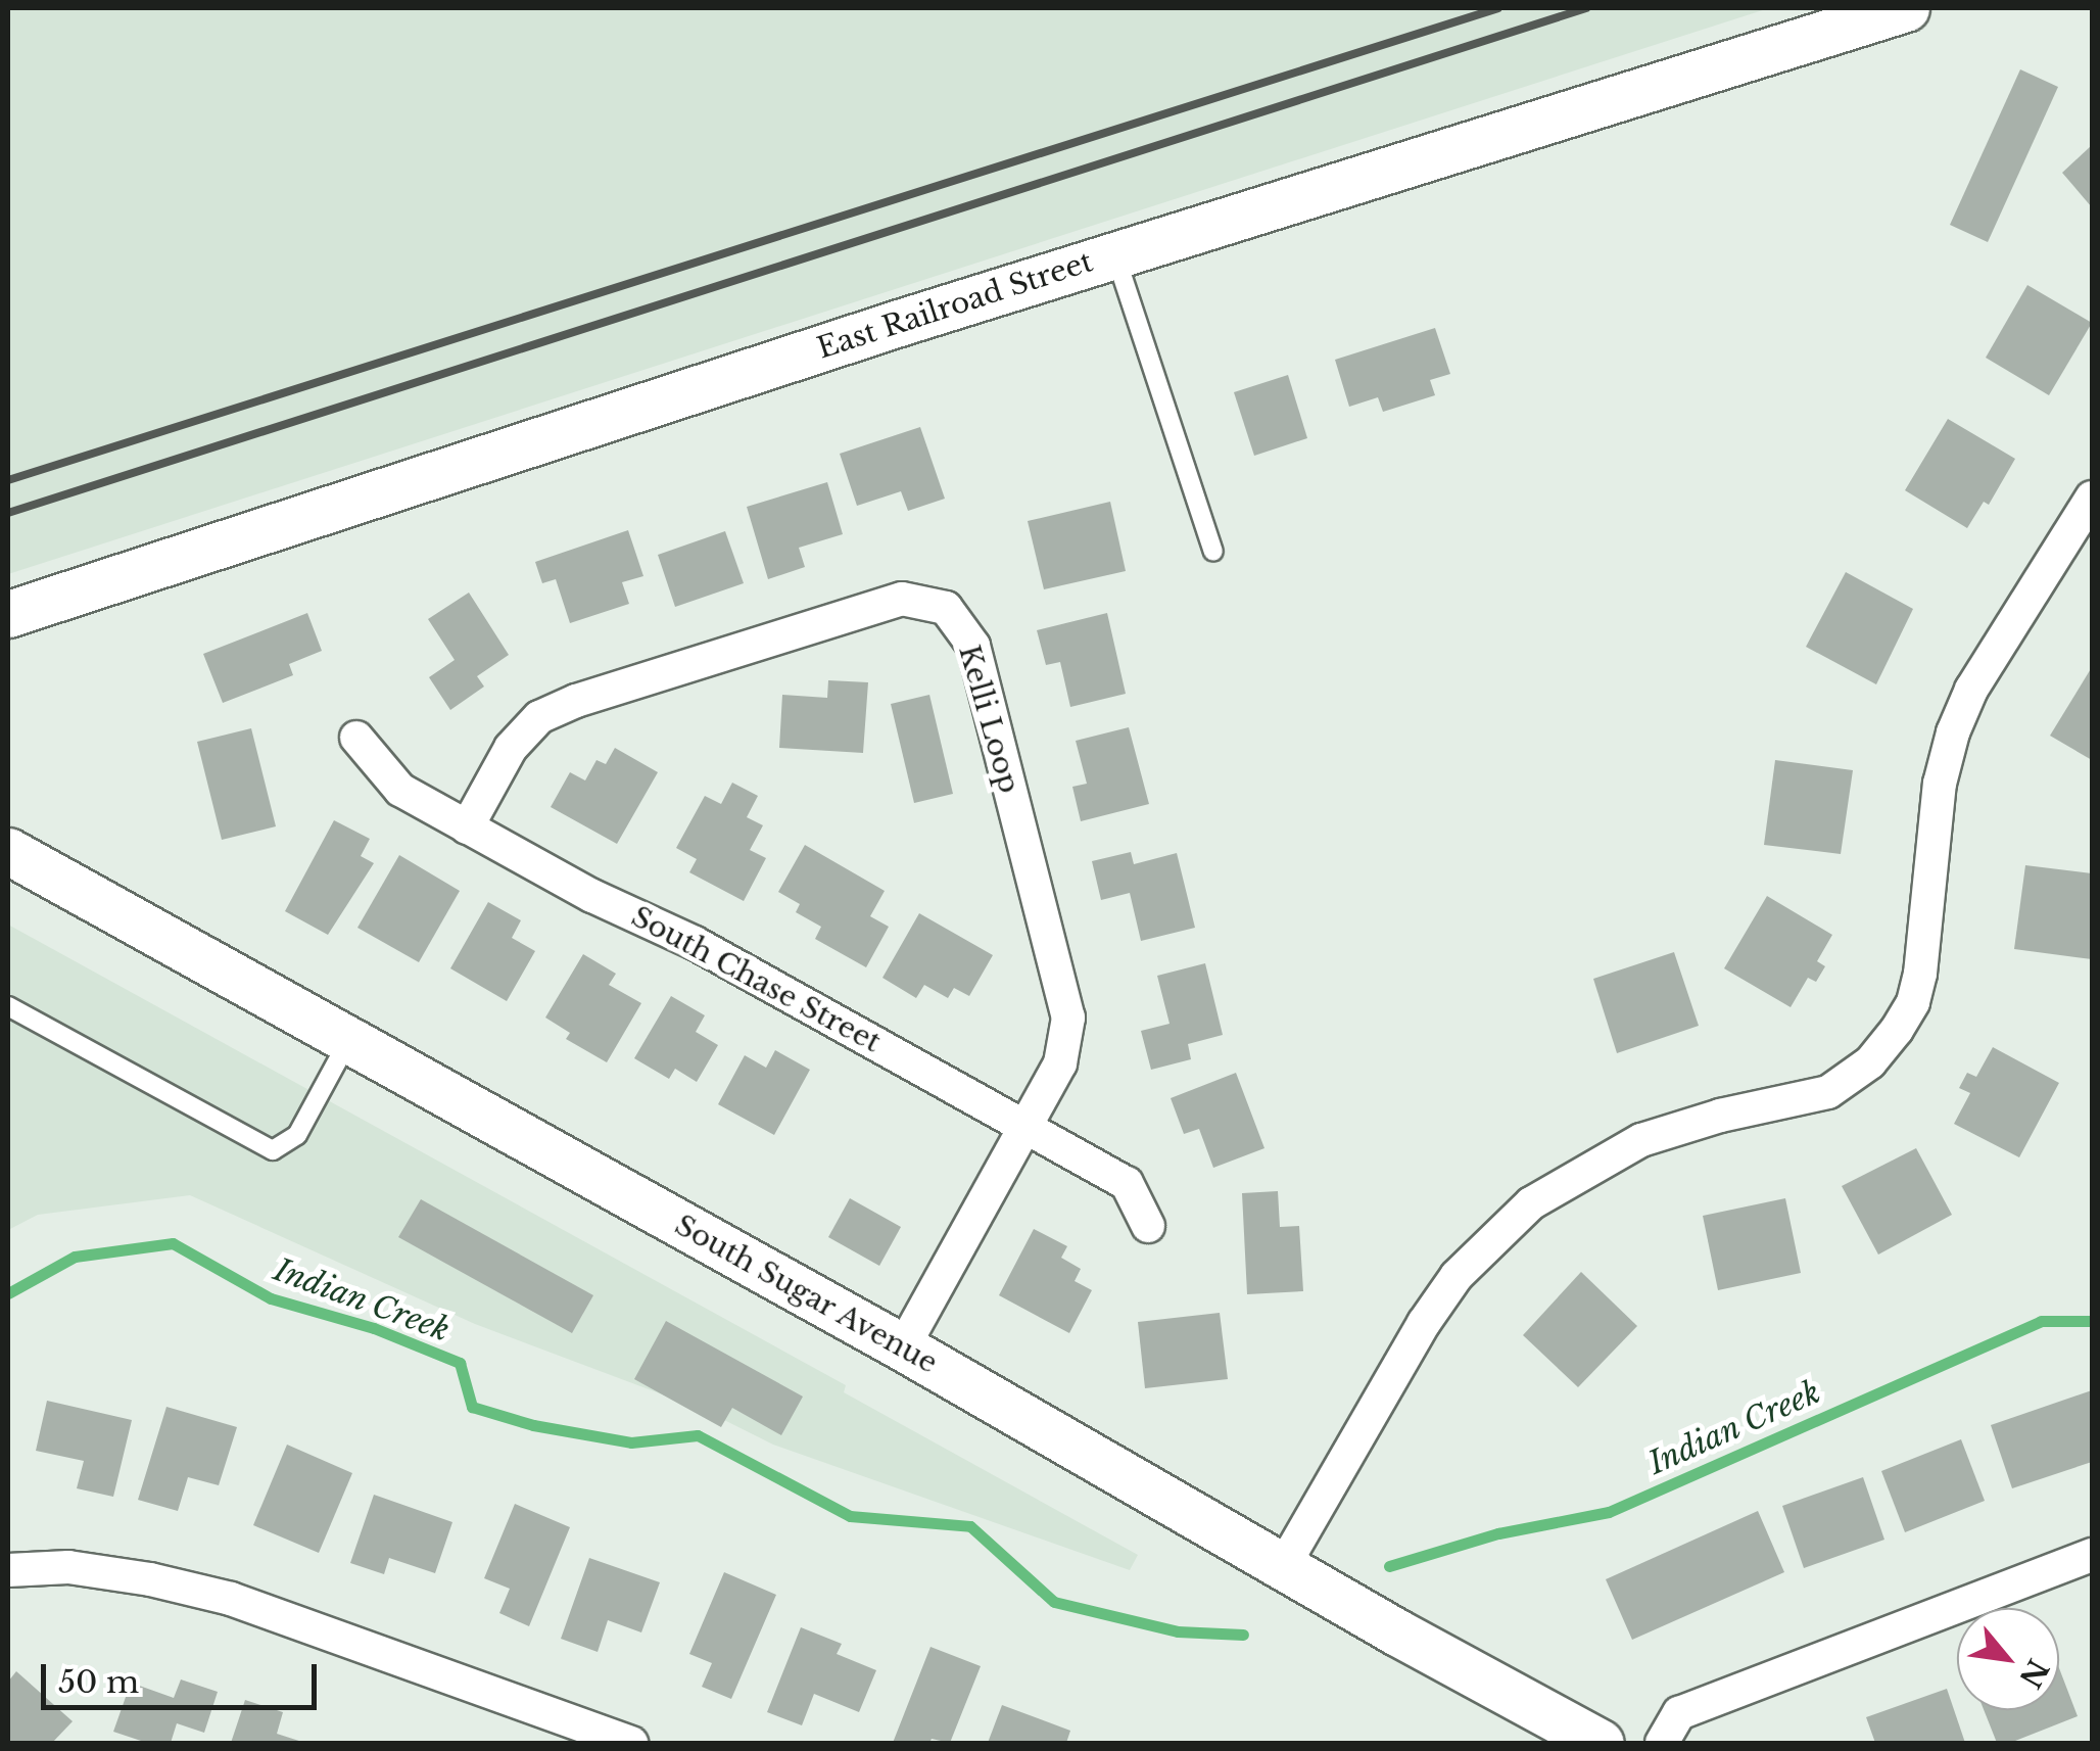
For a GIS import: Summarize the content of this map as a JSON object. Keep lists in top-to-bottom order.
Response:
{
  "streets": {
    "street": [
      "East Railroad Street",
      "Kelli Loop",
      "South Chase Street",
      "South Sugar Avenue"
    ]
  },
  "crossings": [
    ["Kelli Loop", "South Chase Street"],
    ["Kelli Loop", "South Sugar Avenue"]
  ],
  "water": ["Indian Creek"],
  "scale_bar": "50 m",
  "north": "bottom right"
}
